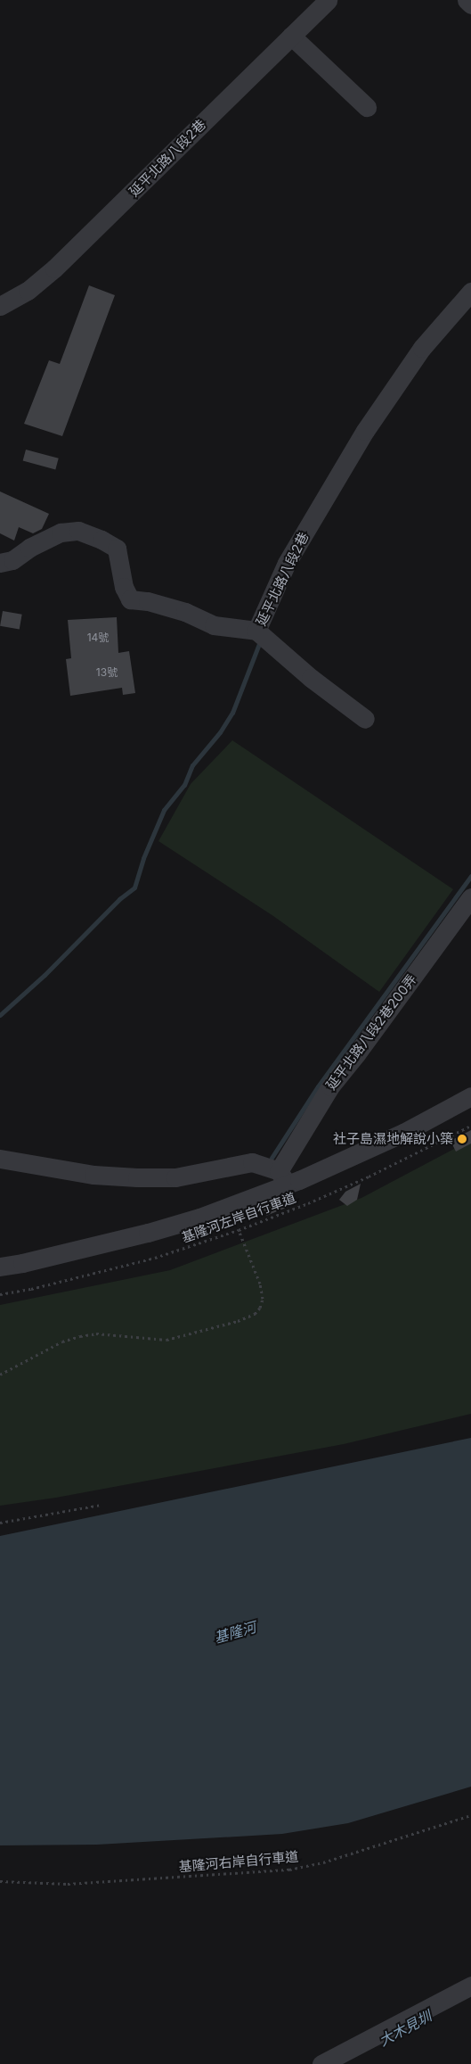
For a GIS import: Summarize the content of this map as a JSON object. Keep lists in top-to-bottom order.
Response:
{
  "streets": {
    "street": ["延平北路八段2巷", "延平北路八段2巷200弄"],
    "path": ["基隆河左岸自行車道", "基隆河右岸自行車道"]
  },
  "water": ["基隆河", "大木見圳"],
  "places": ["社子島濕地解說小築"],
  "house_numbers": ["14號", "13號"]
}
